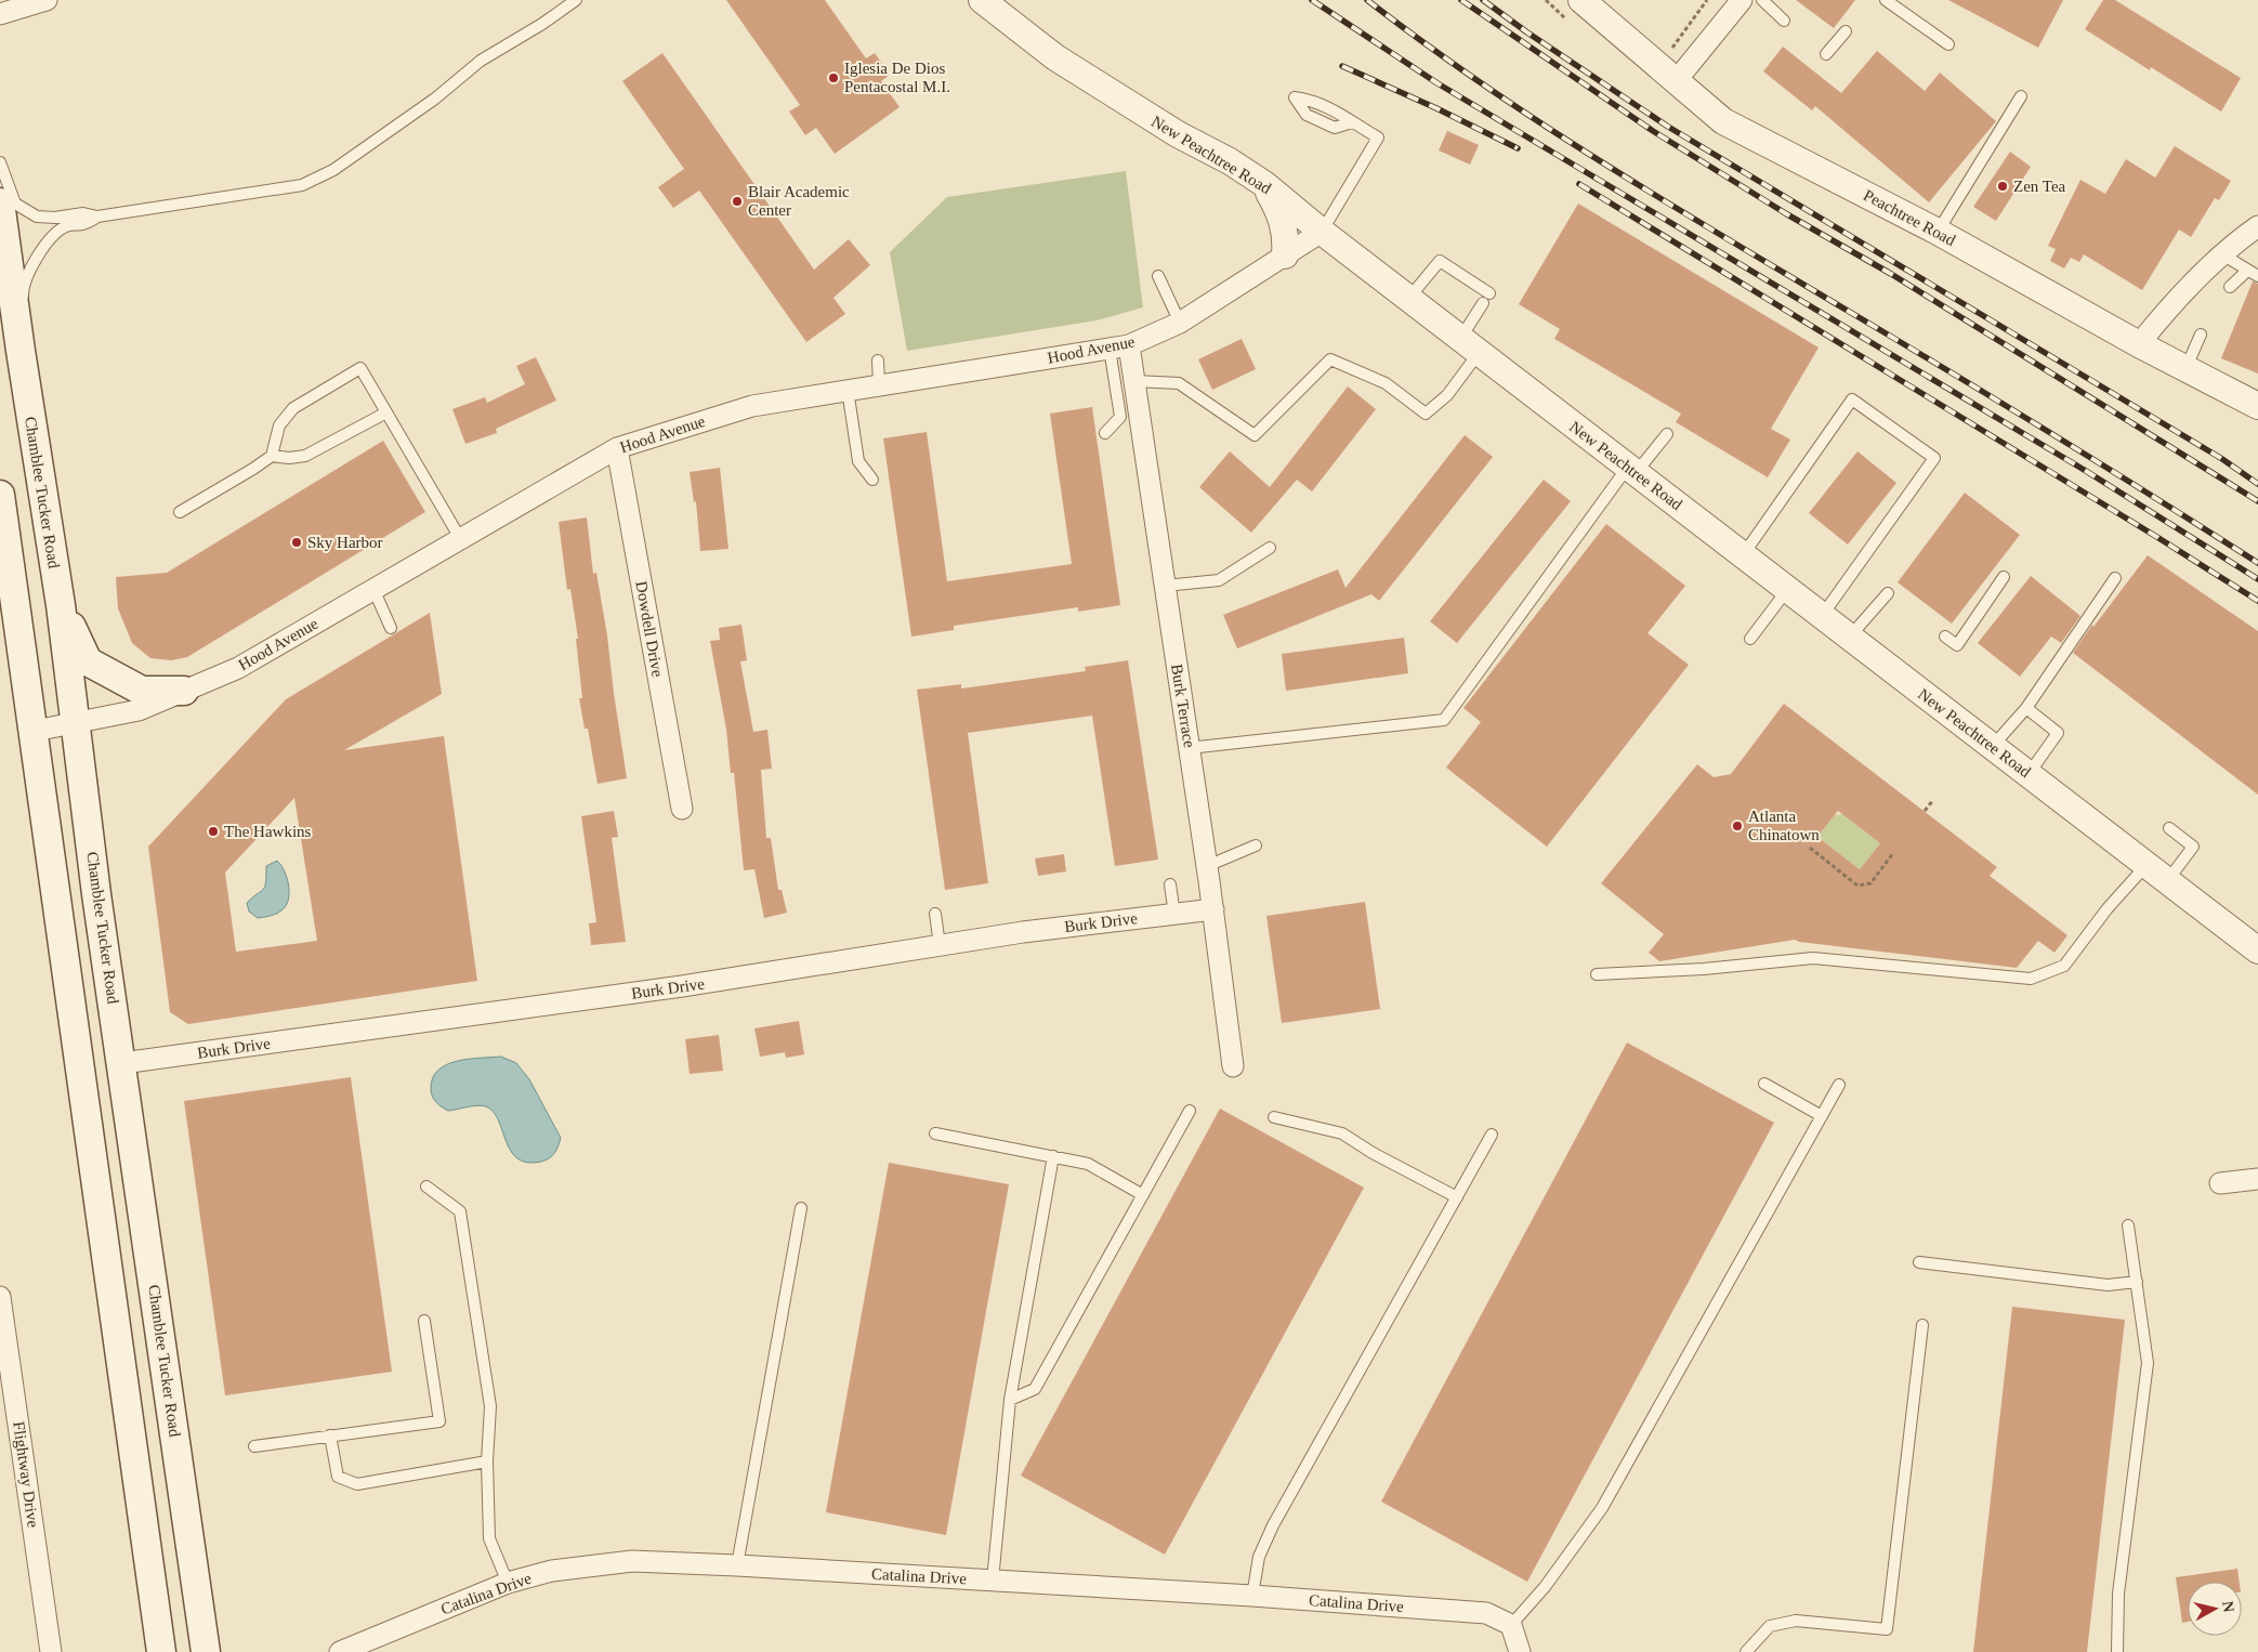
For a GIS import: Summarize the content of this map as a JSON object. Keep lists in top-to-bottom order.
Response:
{
  "streets": {
    "main road": ["Chamblee Tucker Road"],
    "street": [
      "New Peachtree Road",
      "Peachtree Road",
      "Hood Avenue",
      "Dowdell Drive",
      "Burk Terrace",
      "Burk Drive",
      "Flightway Drive",
      "Catalina Drive"
    ]
  },
  "crossings": [
    ["New Peachtree Road", "Hood Avenue"],
    ["Hood Avenue", "Chamblee Tucker Road"],
    ["Hood Avenue", "Dowdell Drive"],
    ["Hood Avenue", "Burk Terrace"],
    ["Chamblee Tucker Road", "Burk Drive"],
    ["Burk Terrace", "Burk Drive"]
  ],
  "places": [
    "Iglesia De Dios Pentacostal M.I.",
    "Zen Tea",
    "Blair Academic Center",
    "Sky Harbor",
    "Atlanta Chinatown",
    "The Hawkins"
  ],
  "north": "right"
}
